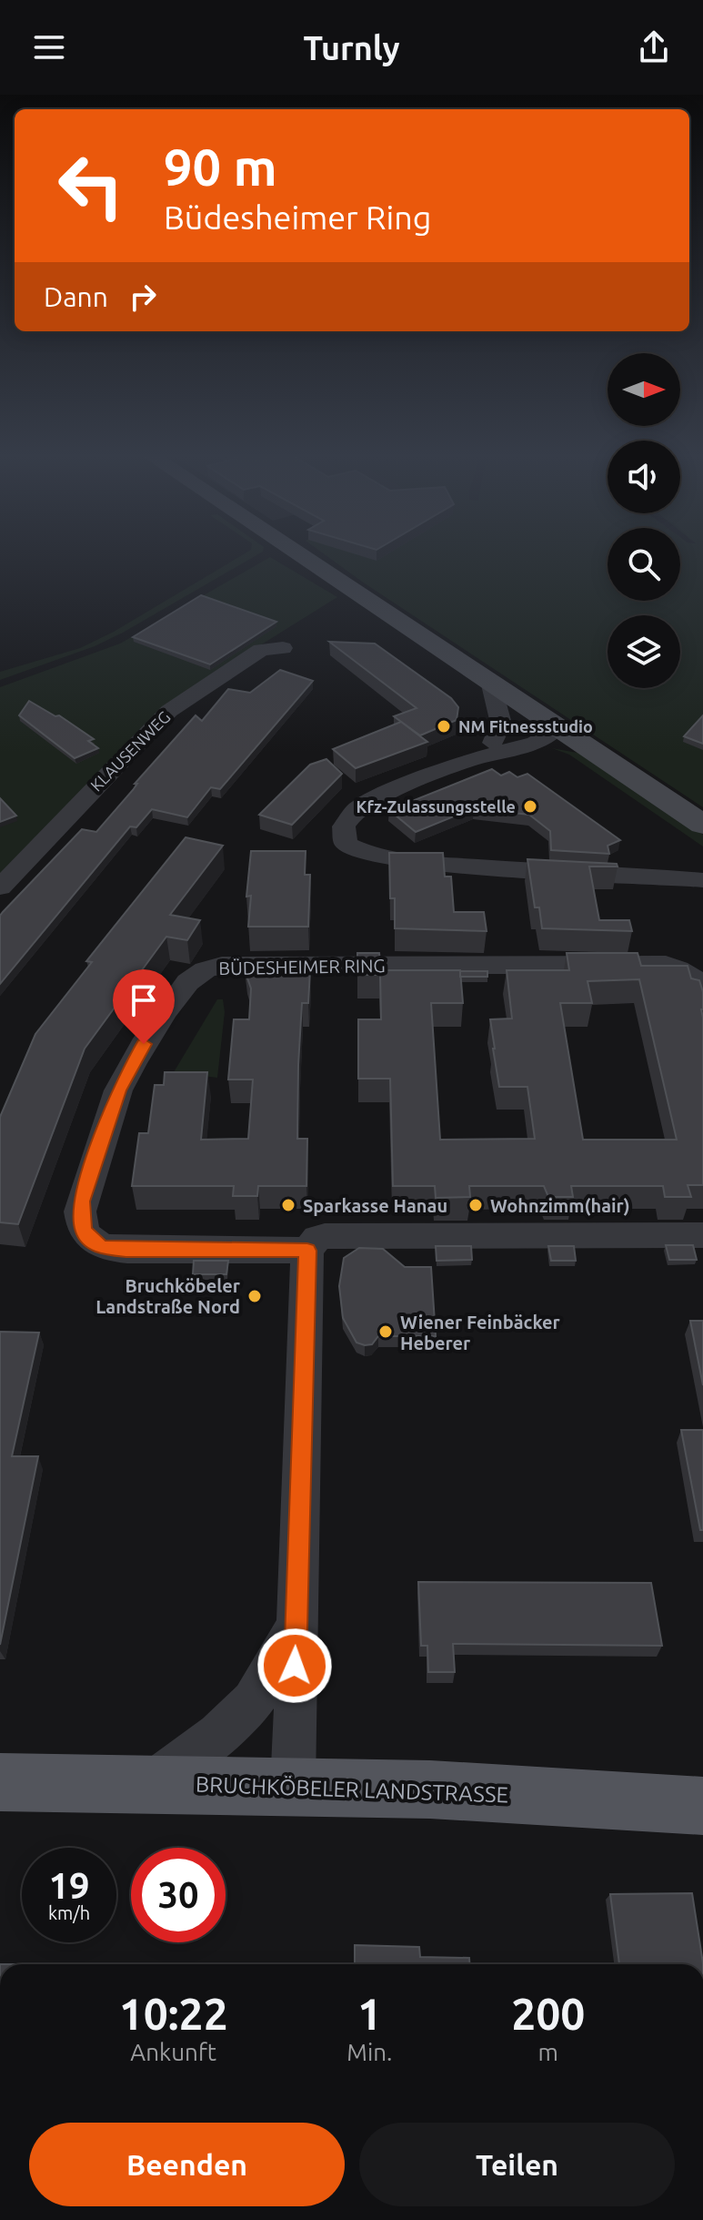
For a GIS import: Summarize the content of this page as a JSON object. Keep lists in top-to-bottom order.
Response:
{
  "streets": {
    "main road": ["BRUCHKÖBELER LANDSTRASSE"],
    "street": ["KLAUSENWEG", "BÜDESHEIMER RING"]
  },
  "places": [
    "NM Fitnessstudio",
    "Kfz-Zulassungsstelle",
    "Sparkasse Hanau",
    "Wohnzimm(hair)",
    "Bruchköbeler Landstraße Nord",
    "Wiener Feinbäcker Heberer"
  ],
  "north": "right",
  "page": {
    "header": "Turnly",
    "turn": ["90 m", "Büdesheimer Ring"],
    "then": "Dann",
    "speed": "19 km/h",
    "limit": "30",
    "eta": [
      "10:22",
      "Ankunft",
      "1",
      "Min.",
      "200",
      "m"
    ],
    "buttons": ["Beenden", "Teilen"]
  }
}
